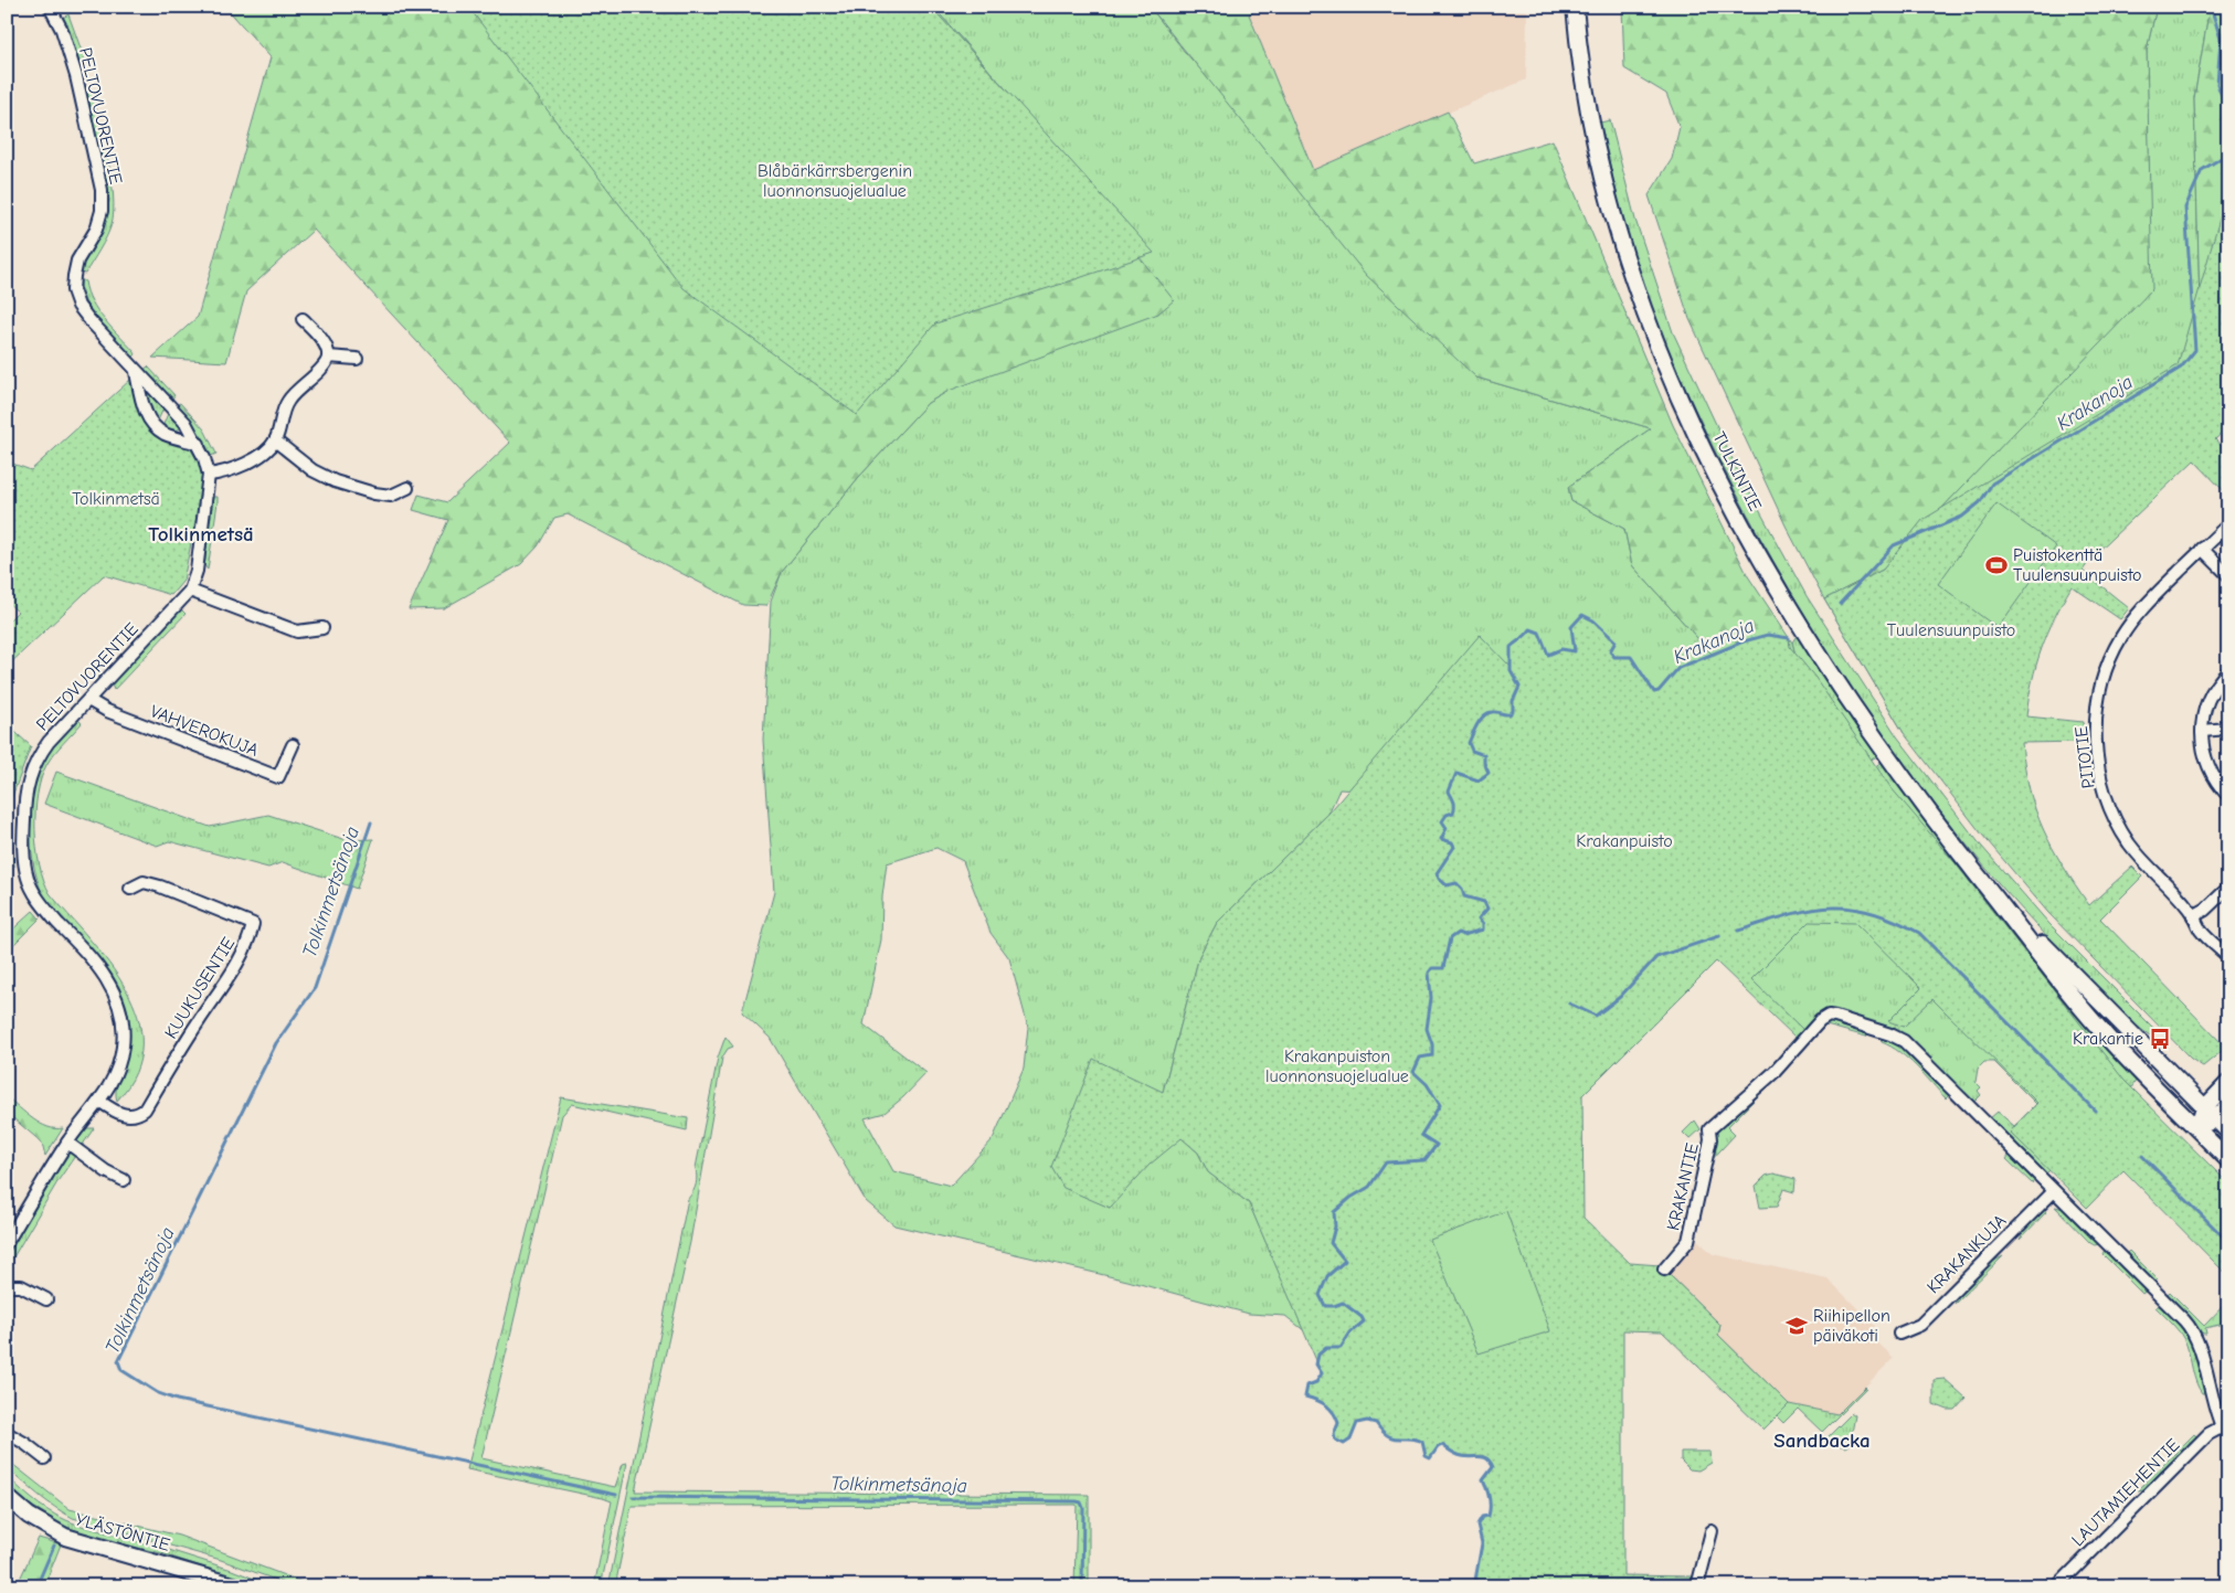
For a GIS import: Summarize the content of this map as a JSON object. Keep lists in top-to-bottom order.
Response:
{
  "streets": {
    "main road": ["TULKINTIE", "YLÄSTÖNTIE"],
    "street": [
      "PELTOVUORENTIE",
      "VAHVEROKUJA",
      "PITOTIE",
      "KUUKUSENTIE",
      "KRAKANTIE",
      "KRAKANKUJA",
      "LAUTAMIEHENTIE"
    ]
  },
  "crossings": [
    ["PELTOVUORENTIE", "VAHVEROKUJA"],
    ["PELTOVUORENTIE", "KUUKUSENTIE"],
    ["KRAKANTIE", "KRAKANKUJA"],
    ["KRAKANTIE", "LAUTAMIEHENTIE"]
  ],
  "districts": ["Tolkinmetsä", "Sandbacka"],
  "water": ["Krakanoja", "Tolkinmetsänoja"],
  "parks": [
    "Blåbärkärrsbergenin luonnonsuojelualue",
    "Tolkinmetsä",
    "Tuulensuunpuisto",
    "Krakanpuisto",
    "Krakanpuiston luonnonsuojelualue"
  ],
  "places": {
    "sports": ["Puistokenttä Tuulensuunpuisto"],
    "bus stop": ["Krakantie"],
    "school or university": ["Riihipellon päiväkoti"]
  }
}
